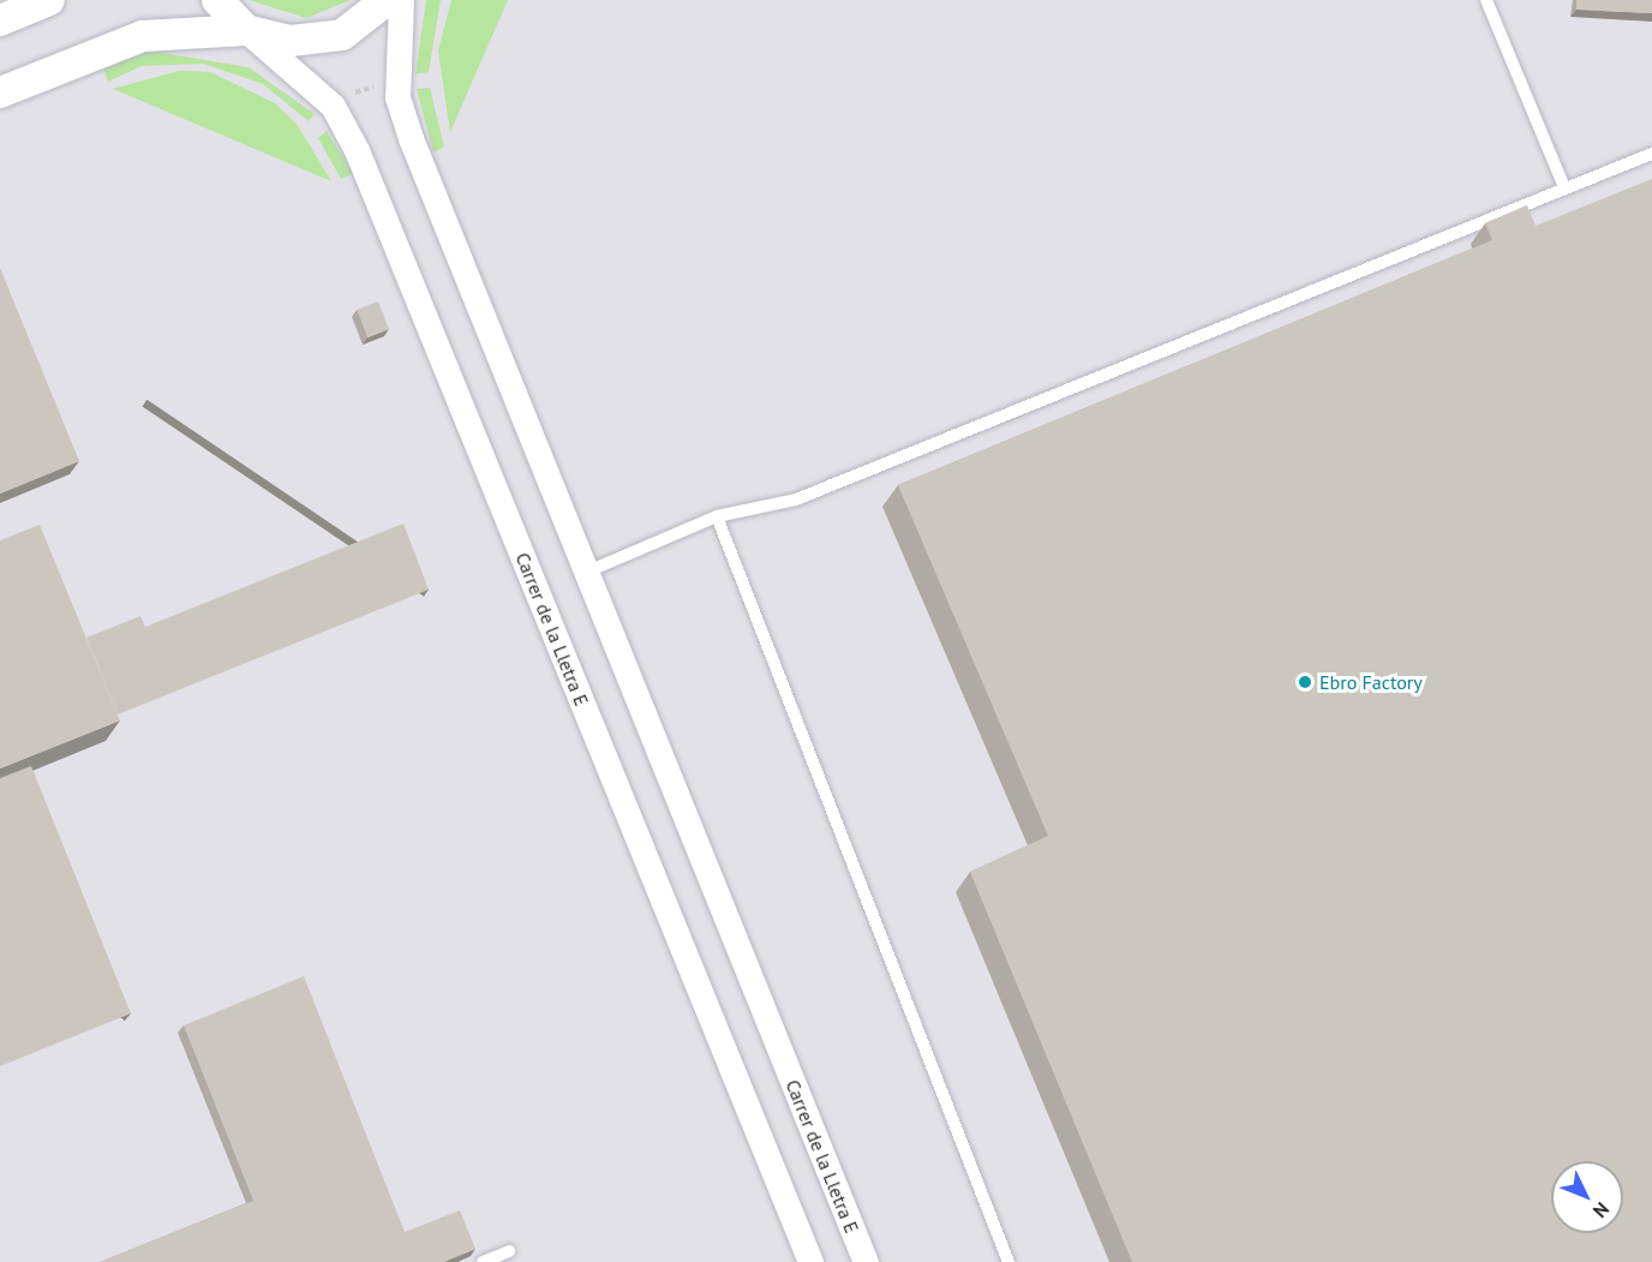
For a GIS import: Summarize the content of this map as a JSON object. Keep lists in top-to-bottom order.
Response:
{
  "streets": {
    "street": ["Carrer de la Lletra E"]
  },
  "places": ["Ebro Factory"],
  "north": "bottom right"
}
